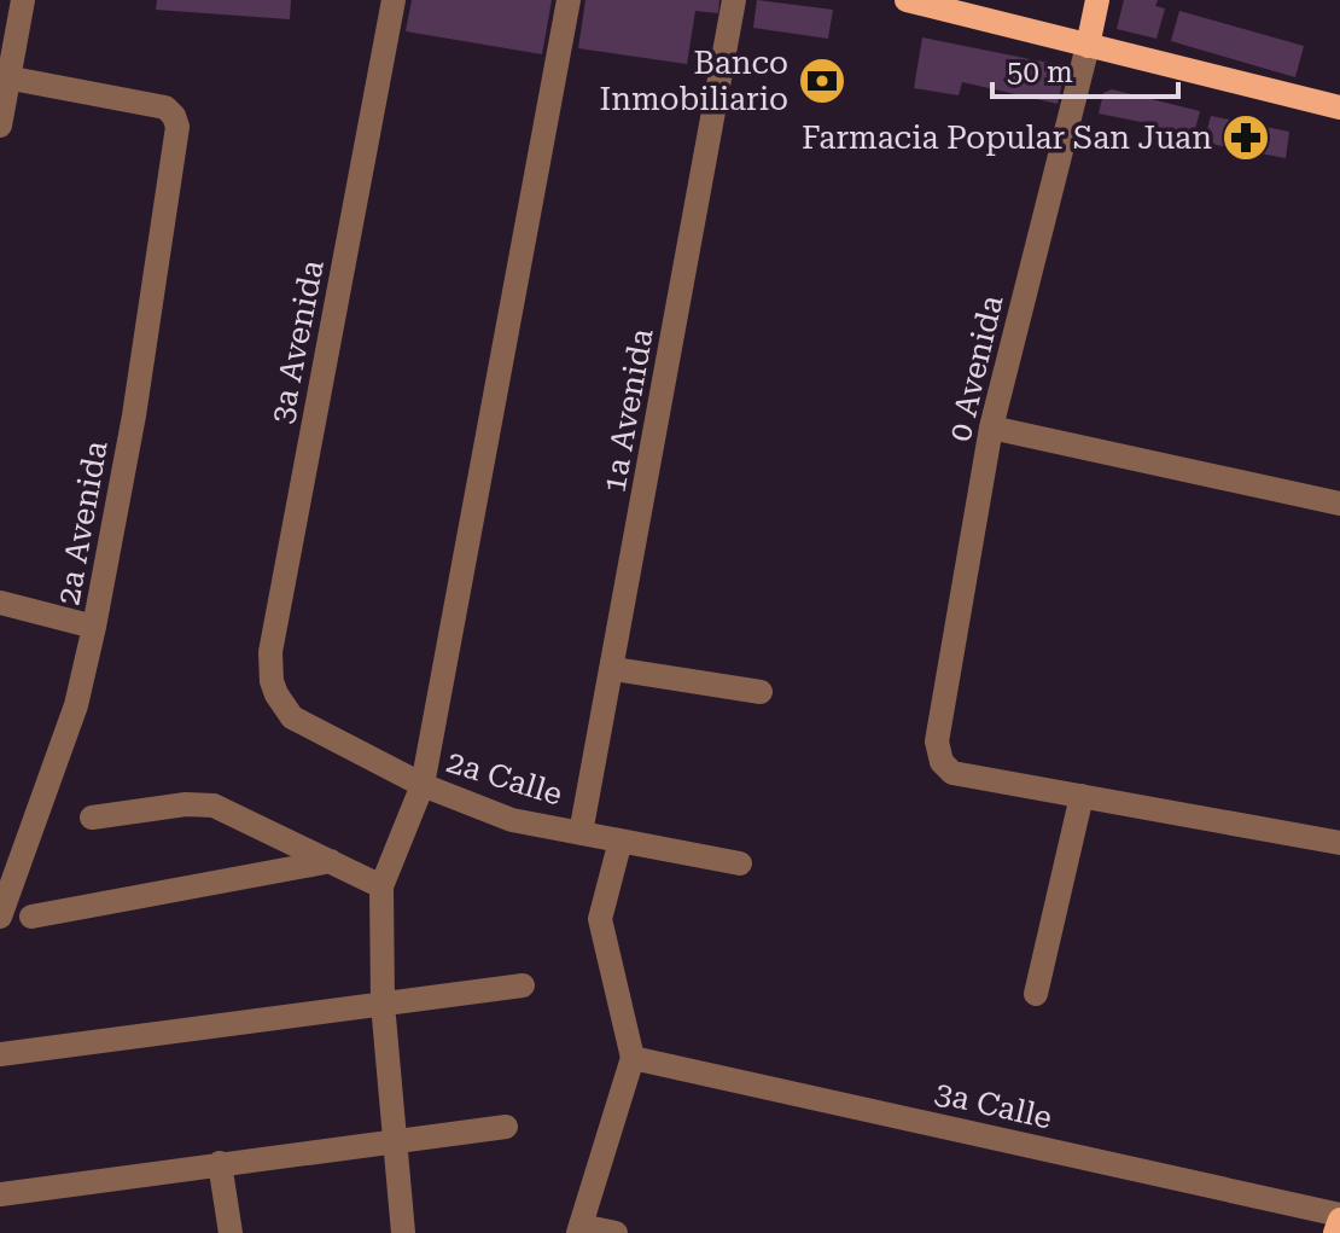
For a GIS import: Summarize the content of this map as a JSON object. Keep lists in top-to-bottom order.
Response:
{
  "streets": {
    "main road": ["0 Avenida"],
    "street": [
      "3a Avenida",
      "1a Avenida",
      "2a Avenida",
      "2a Calle",
      "3a Calle"
    ]
  },
  "crossings": [
    ["3a Avenida", "2a Calle"],
    ["1a Avenida", "2a Calle"]
  ],
  "places": {
    "bank": ["Banco Inmobiliario"],
    "pharmacy": ["Farmacia Popular San Juan"]
  },
  "scale_bar": "50 m"
}
